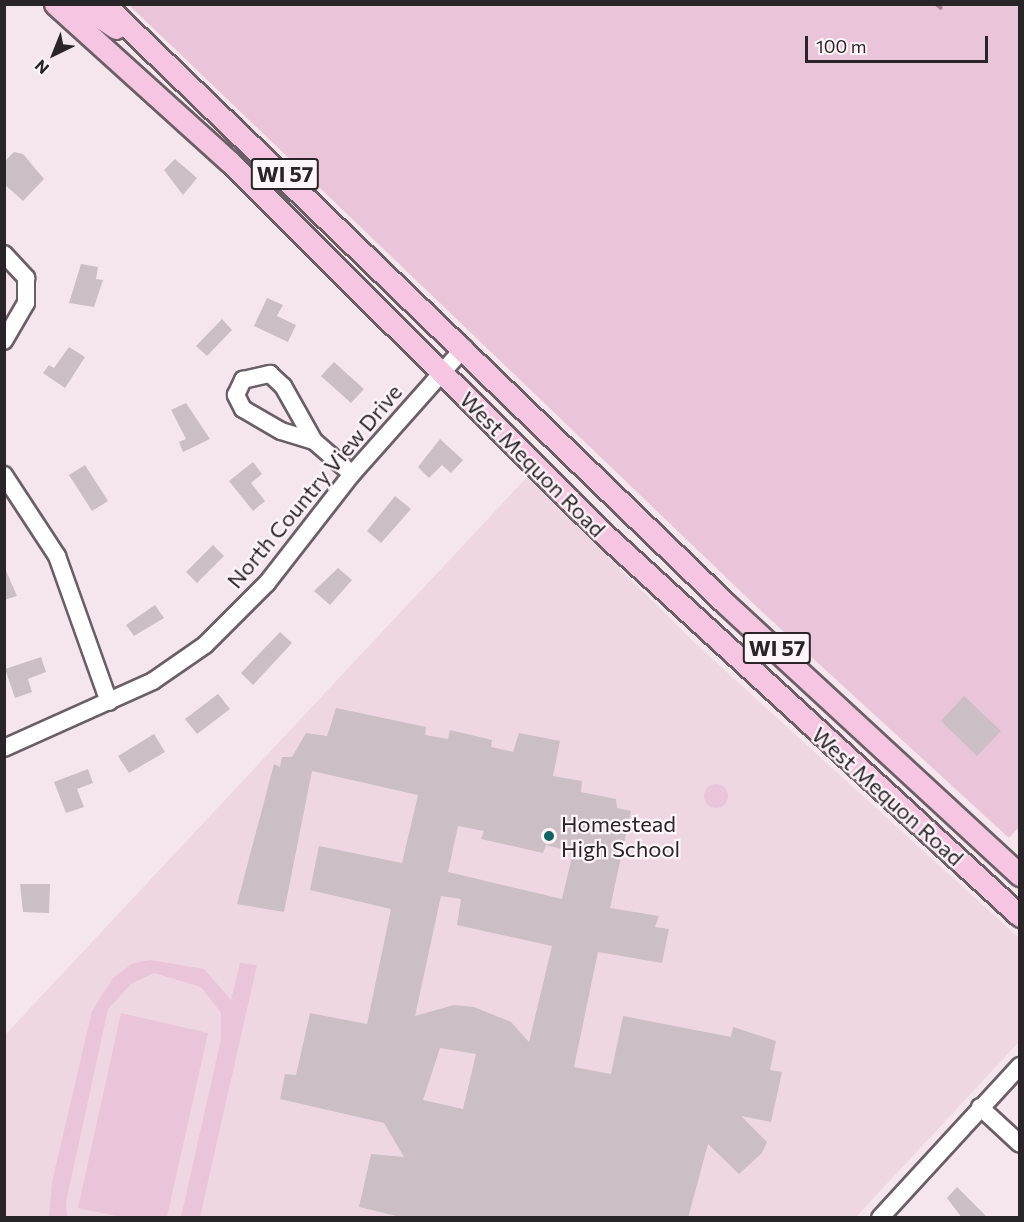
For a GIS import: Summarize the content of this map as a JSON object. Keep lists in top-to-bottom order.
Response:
{
  "streets": {
    "main road": ["WI 57", "West Mequon Road"],
    "street": ["North Country View Drive"]
  },
  "crossings": [
    ["West Mequon Road", "North Country View Drive"]
  ],
  "places": ["Homestead High School"],
  "scale_bar": "100 m",
  "north": "bottom left"
}
